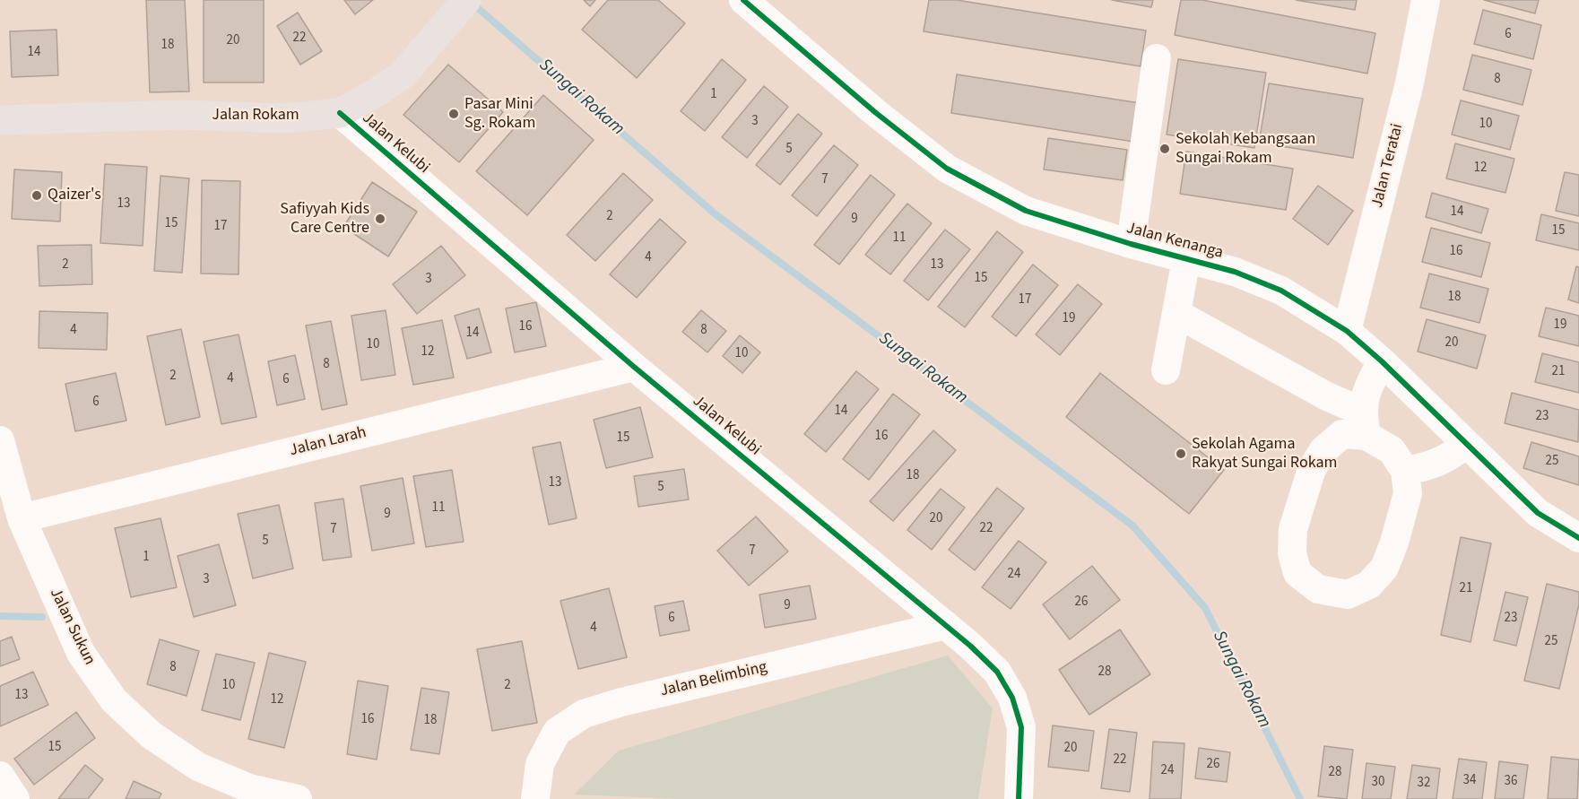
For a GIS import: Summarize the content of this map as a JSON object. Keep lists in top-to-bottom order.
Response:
{
  "streets": {
    "main road": ["Jalan Rokam"],
    "street": [
      "Jalan Kelubi",
      "Jalan Teratai",
      "Jalan Kenanga",
      "Jalan Larah",
      "Jalan Sukun",
      "Jalan Belimbing"
    ]
  },
  "crossings": [
    ["Jalan Rokam", "Jalan Kelubi"],
    ["Jalan Kelubi", "Jalan Larah"],
    ["Jalan Kelubi", "Jalan Belimbing"],
    ["Jalan Teratai", "Jalan Kenanga"],
    ["Jalan Larah", "Jalan Sukun"]
  ],
  "water": ["Sungai Rokam"],
  "places": [
    "Pasar Mini Sg. Rokam",
    "Sekolah Kebangsaan Sungai Rokam",
    "Qaizer's",
    "Safiyyah Kids Care Centre",
    "Sekolah Agama Rakyat Sungai Rokam"
  ],
  "house_numbers": [
    "6",
    "22",
    "20",
    "18",
    "14",
    "8",
    "1",
    "3",
    "10",
    "5",
    "12",
    "7",
    "13",
    "14",
    "2",
    "9",
    "15",
    "17",
    "15",
    "11",
    "16",
    "4",
    "2",
    "13",
    "15",
    "3",
    "18",
    "17",
    "19",
    "19",
    "16",
    "4",
    "8",
    "14",
    "20",
    "10",
    "12",
    "10",
    "8",
    "21",
    "2",
    "4",
    "6",
    "6",
    "14",
    "23",
    "16",
    "15",
    "25",
    "18",
    "13",
    "5",
    "11",
    "9",
    "20",
    "22",
    "7",
    "5",
    "7",
    "1",
    "24",
    "3",
    "21",
    "26",
    "9",
    "6",
    "23",
    "4",
    "25",
    "8",
    "28",
    "10",
    "2",
    "13",
    "12",
    "16",
    "18",
    "15",
    "20",
    "22",
    "26",
    "24",
    "28",
    "34",
    "36",
    "30",
    "32"
  ]
}
